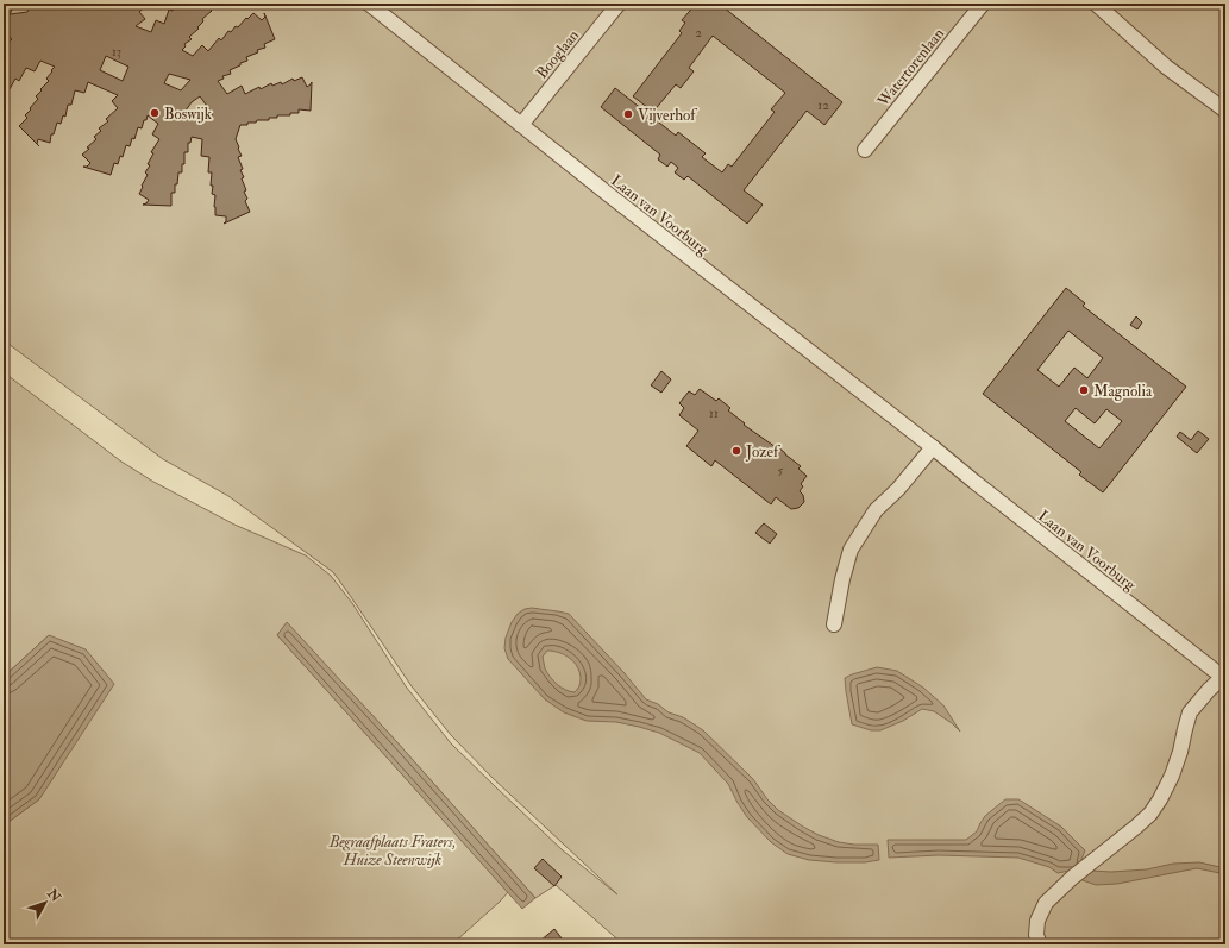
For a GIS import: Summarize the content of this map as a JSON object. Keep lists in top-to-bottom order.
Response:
{
  "streets": {
    "street": ["Booglaan", "Watertorenlaan", "Laan van Voorburg"]
  },
  "crossings": [
    ["Booglaan", "Laan van Voorburg"]
  ],
  "parks": ["Begraafplaats Fraters, Huize Steenwijk"],
  "places": [
    "Boswijk",
    "Vijverhof",
    "Magnolia",
    "Jozef"
  ],
  "house_numbers": [
    "2",
    "13",
    "12",
    "11",
    "5"
  ],
  "north": "top right"
}
